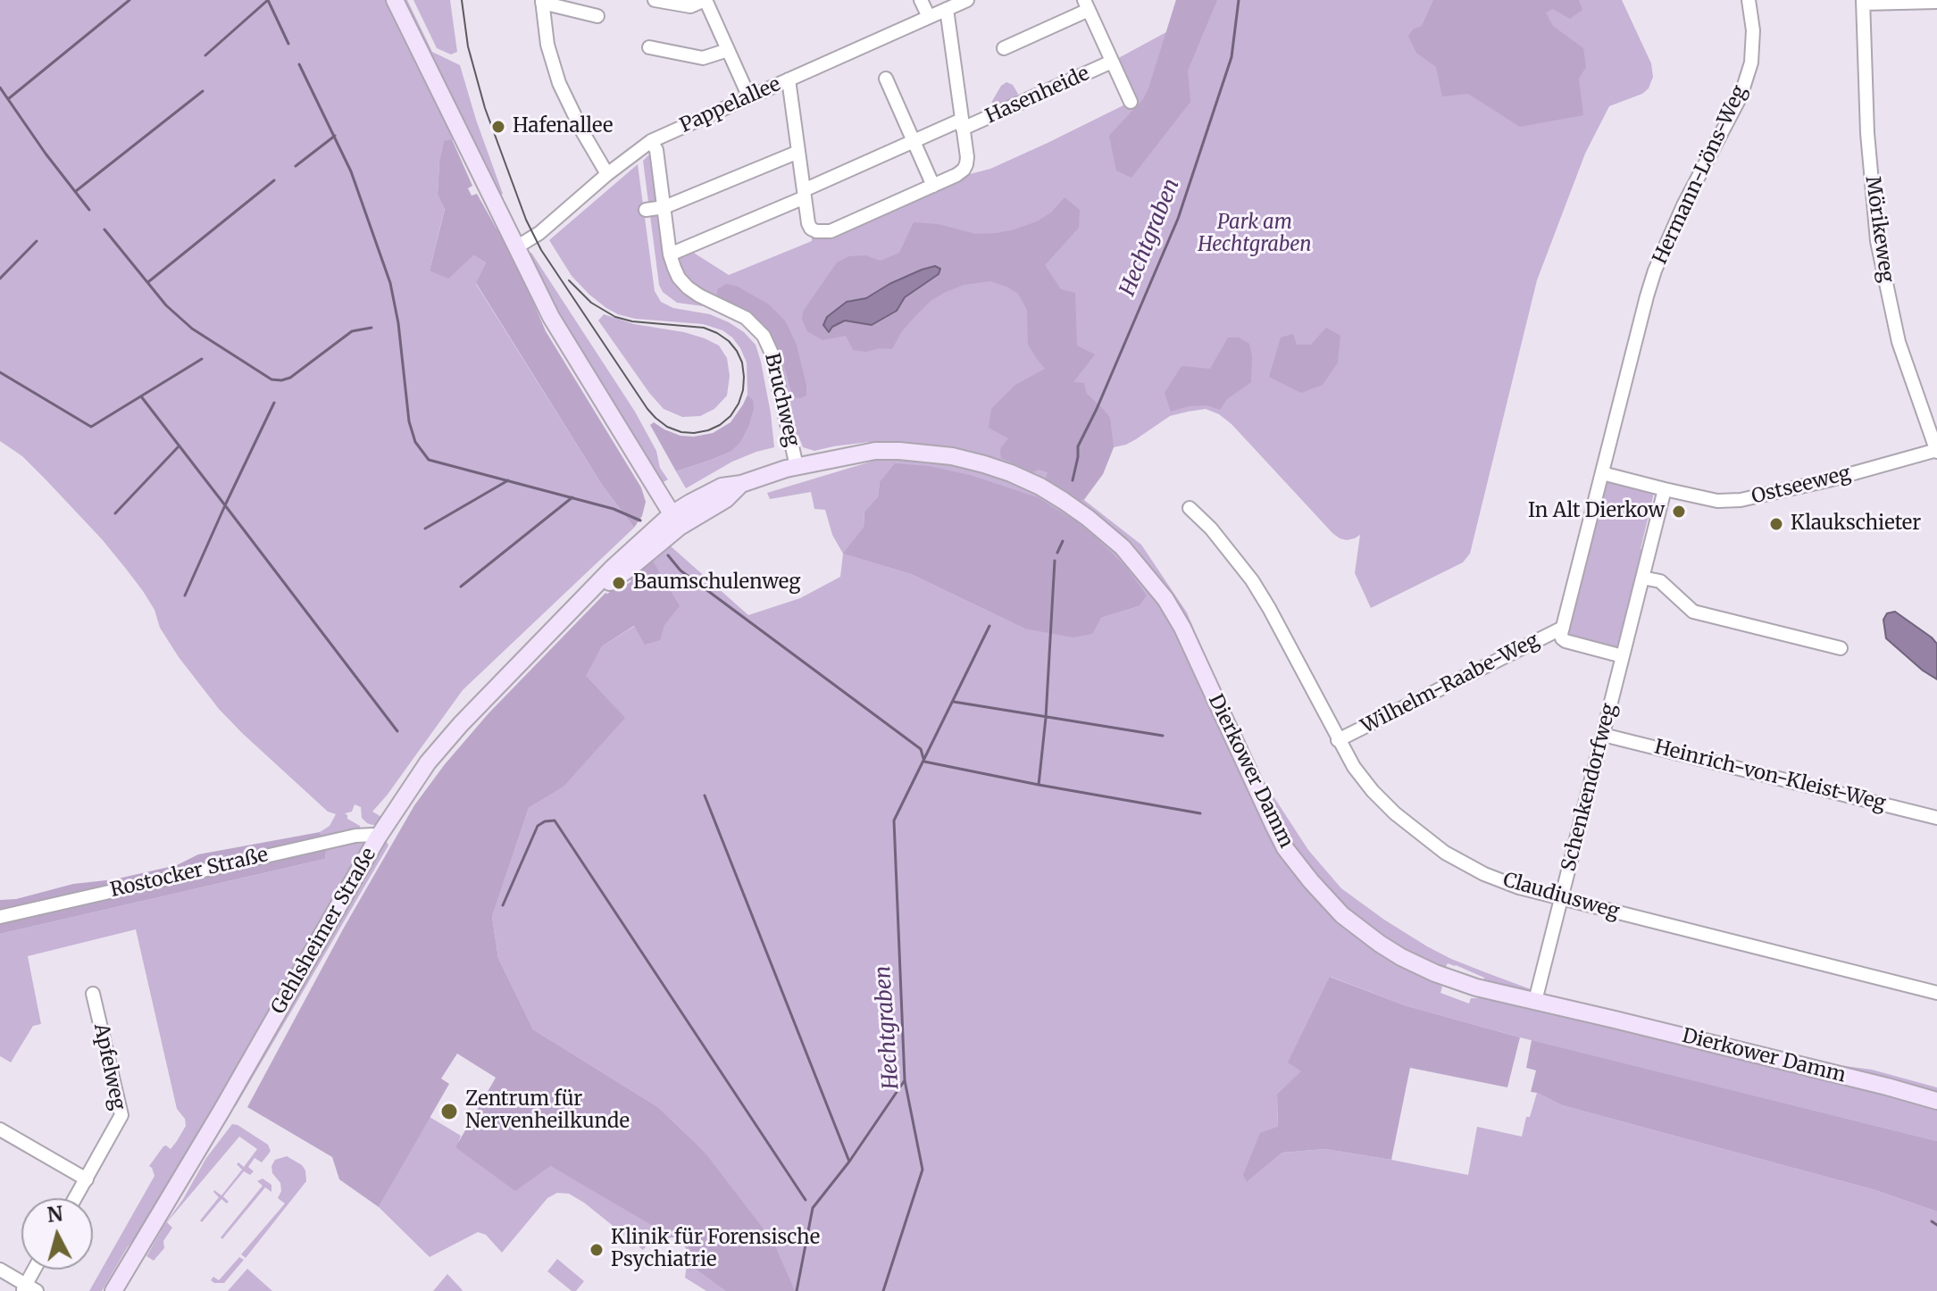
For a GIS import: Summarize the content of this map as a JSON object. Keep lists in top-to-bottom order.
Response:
{
  "streets": {
    "street": [
      "Hasenheide",
      "Pappelallee",
      "Hermann-Löns-Weg",
      "Mörikeweg",
      "Bruchweg",
      "Ostseeweg",
      "Wilhelm-Raabe-Weg",
      "Dierkower Damm",
      "Heinrich-von-Kleist-Weg",
      "Schenkendorfweg",
      "Rostocker Straße",
      "Claudiusweg",
      "Gehlsheimer Straße",
      "Apfelweg"
    ]
  },
  "crossings": [
    ["Pappelallee", "Bruchweg"],
    ["Hermann-Löns-Weg", "Ostseeweg"],
    ["Hermann-Löns-Weg", "Wilhelm-Raabe-Weg"],
    ["Mörikeweg", "Ostseeweg"],
    ["Bruchweg", "Dierkower Damm"],
    ["Ostseeweg", "Schenkendorfweg"],
    ["Wilhelm-Raabe-Weg", "Claudiusweg"],
    ["Dierkower Damm", "Schenkendorfweg"],
    ["Dierkower Damm", "Gehlsheimer Straße"],
    ["Heinrich-von-Kleist-Weg", "Schenkendorfweg"],
    ["Schenkendorfweg", "Claudiusweg"],
    ["Rostocker Straße", "Gehlsheimer Straße"]
  ],
  "water": ["Hechtgraben"],
  "parks": ["Park am Hechtgraben"],
  "places": [
    "Hafenallee",
    "In Alt Dierkow",
    "Klaukschieter",
    "Baumschulenweg",
    "Zentrum für Nervenheilkunde",
    "Klinik für Forensische Psychiatrie"
  ],
  "north": "top"
}
